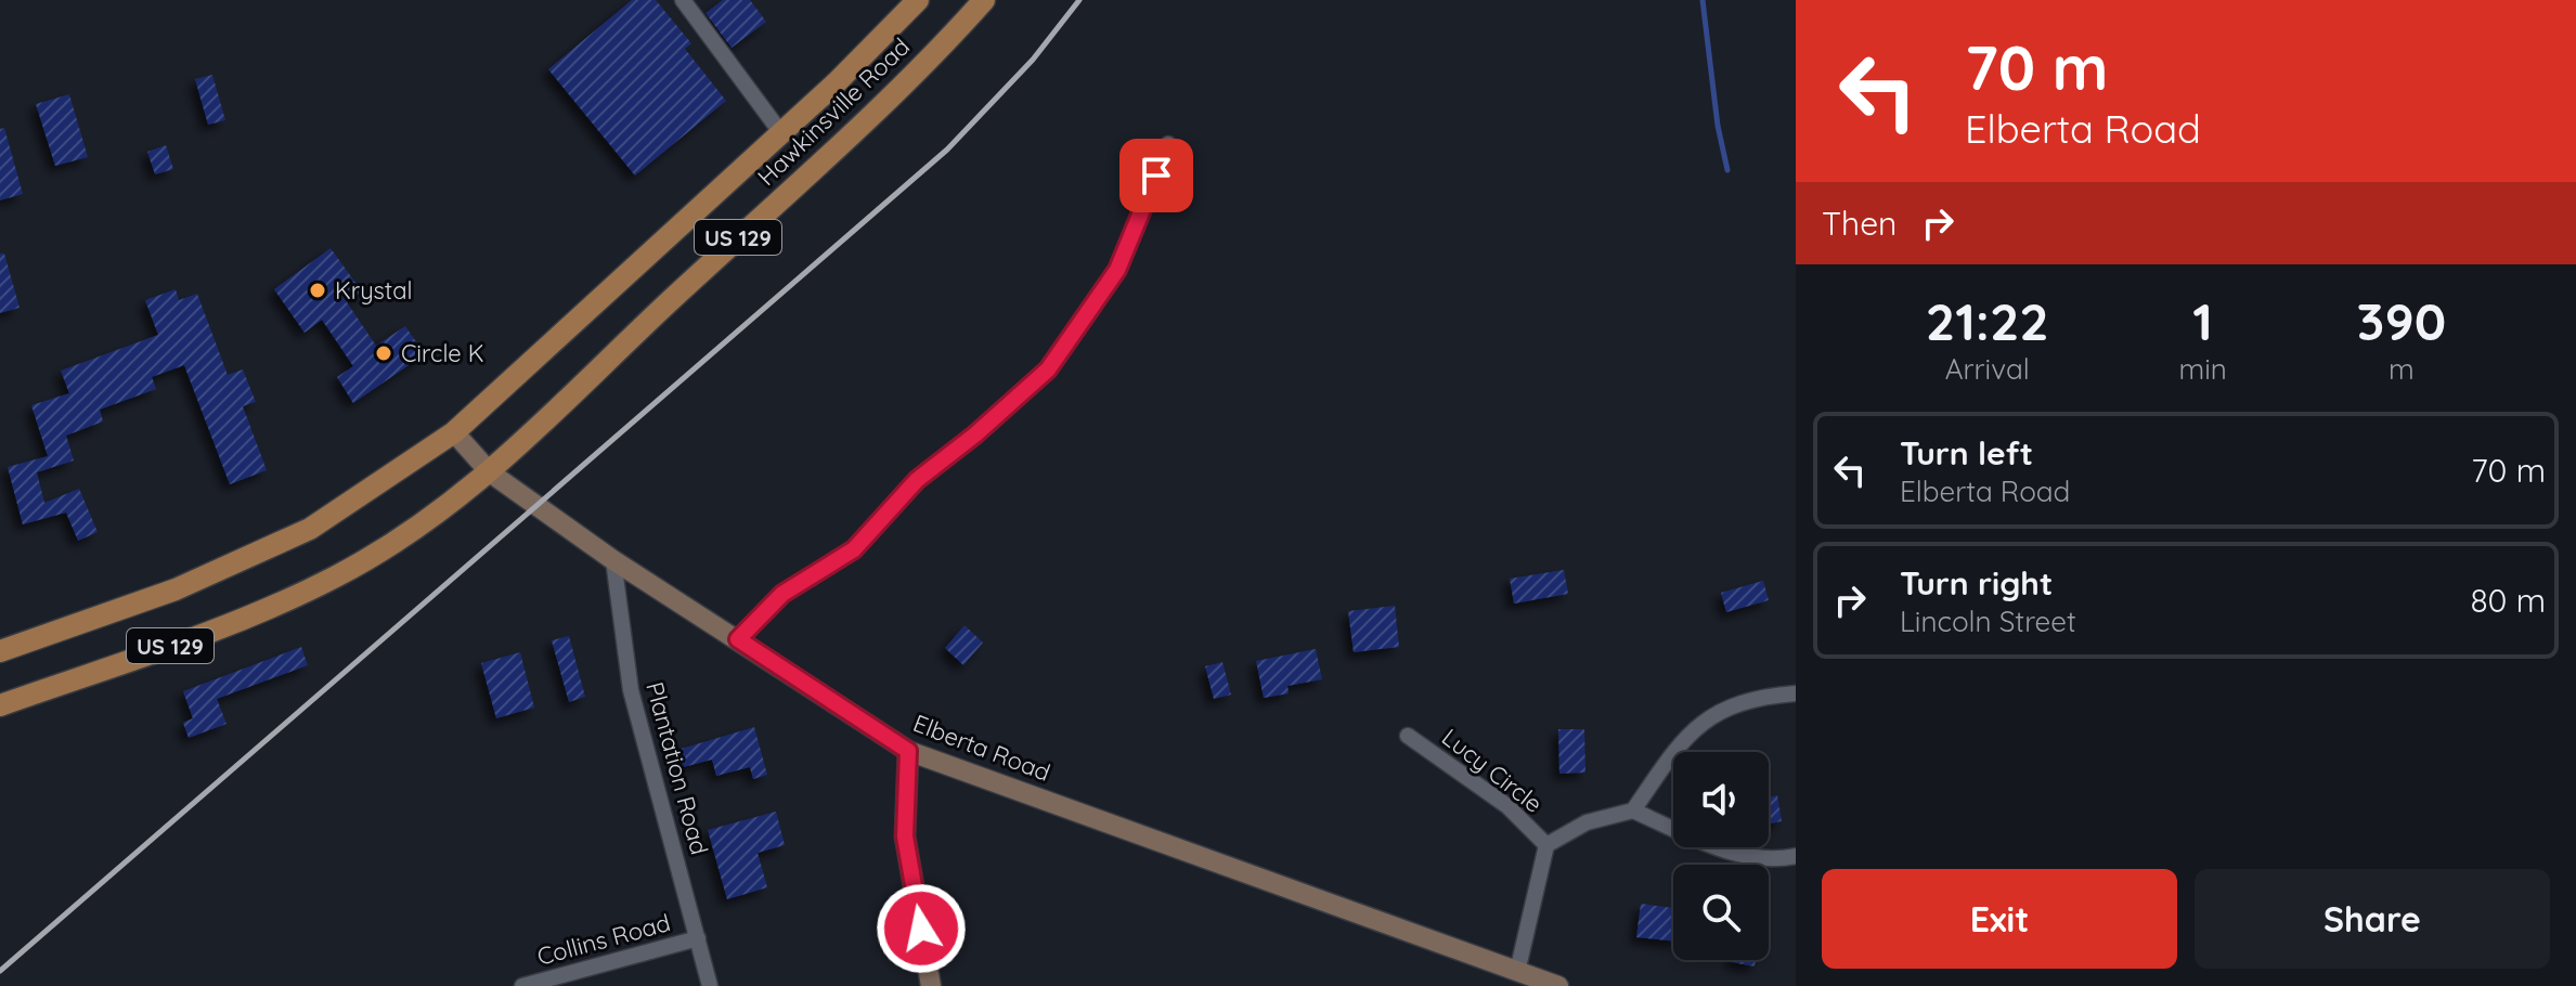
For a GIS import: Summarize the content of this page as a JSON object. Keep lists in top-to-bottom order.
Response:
{
  "streets": {
    "main road": ["Hawkinsville Road", "US 129"],
    "street": [
      "Elberta Road",
      "Plantation Road",
      "Lucy Circle",
      "Collins Road"
    ]
  },
  "crossings": [
    ["Hawkinsville Road", "US 129"],
    ["Hawkinsville Road", "Elberta Road"],
    ["US 129", "Elberta Road"],
    ["Elberta Road", "Plantation Road"],
    ["Plantation Road", "Collins Road"]
  ],
  "places": ["Krystal", "Circle K"],
  "page": {
    "turn": ["70 m", "Elberta Road"],
    "then": "Then",
    "eta": [
      "21:22",
      "Arrival",
      "1",
      "min",
      "390",
      "m"
    ],
    "list": [
      {
        "name": "Turn left",
        "note": "Elberta Road",
        "value": "70 m"
      },
      {
        "name": "Turn right",
        "note": "Lincoln Street",
        "value": "80 m"
      }
    ],
    "buttons": ["Exit", "Share"]
  }
}
